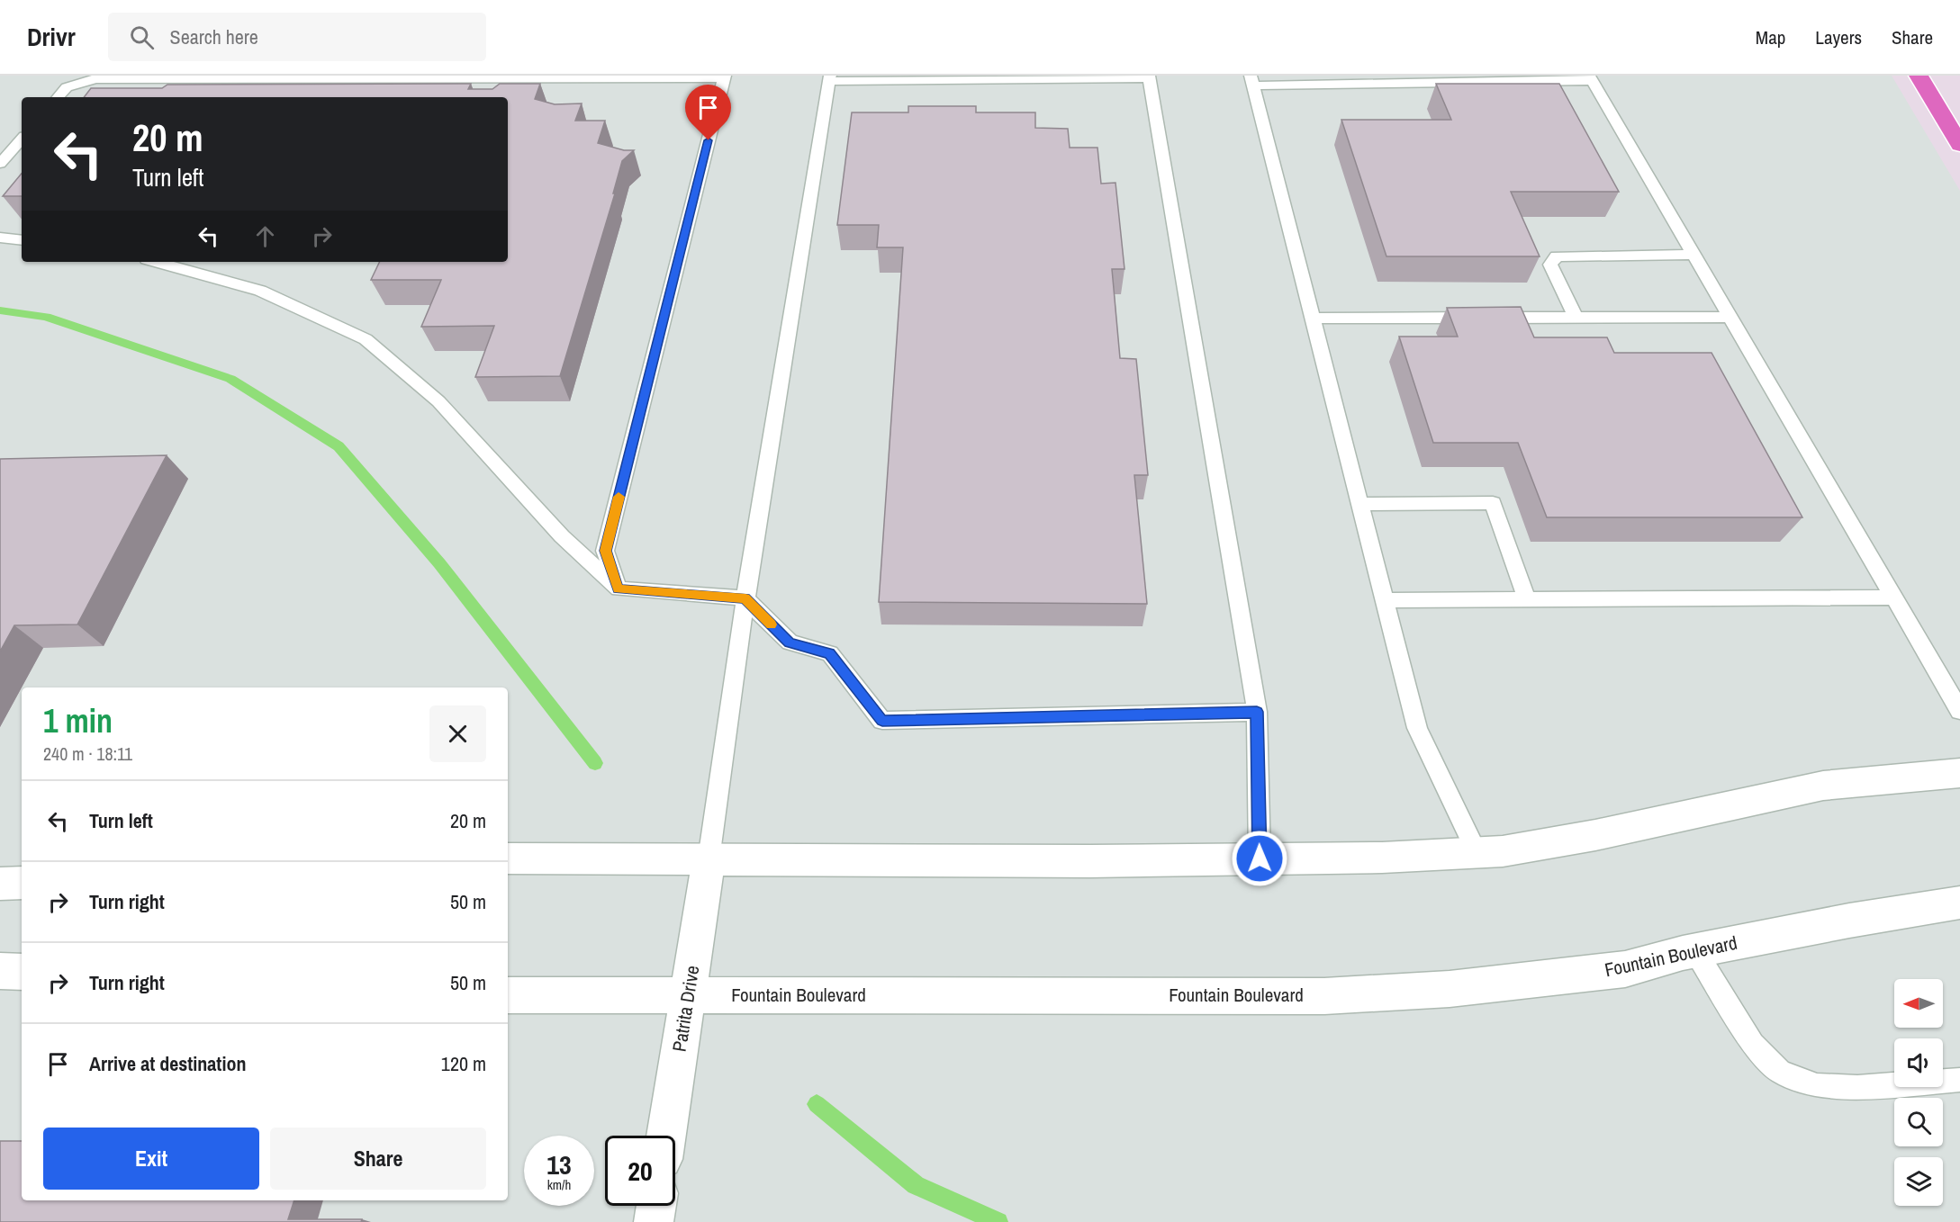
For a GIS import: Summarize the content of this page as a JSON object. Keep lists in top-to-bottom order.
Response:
{
  "streets": {
    "street": ["Fountain Boulevard", "Patrita Drive"]
  },
  "crossings": [
    ["Fountain Boulevard", "Patrita Drive"]
  ],
  "north": "left",
  "page": {
    "header": "Drivr",
    "search": "Search here",
    "nav": ["Map", "Layers", "Share"],
    "turn": ["20 m", "Turn left"],
    "heading": ["1 min", "240 m · 18:11"],
    "list": [
      {
        "name": "Turn left",
        "value": "20 m"
      },
      {
        "name": "Turn right",
        "value": "50 m"
      },
      {
        "name": "Turn right",
        "value": "50 m"
      },
      {
        "name": "Arrive at destination",
        "value": "120 m"
      }
    ],
    "buttons": ["Exit", "Share"],
    "speed": "13 km/h",
    "limit": "20"
  }
}
